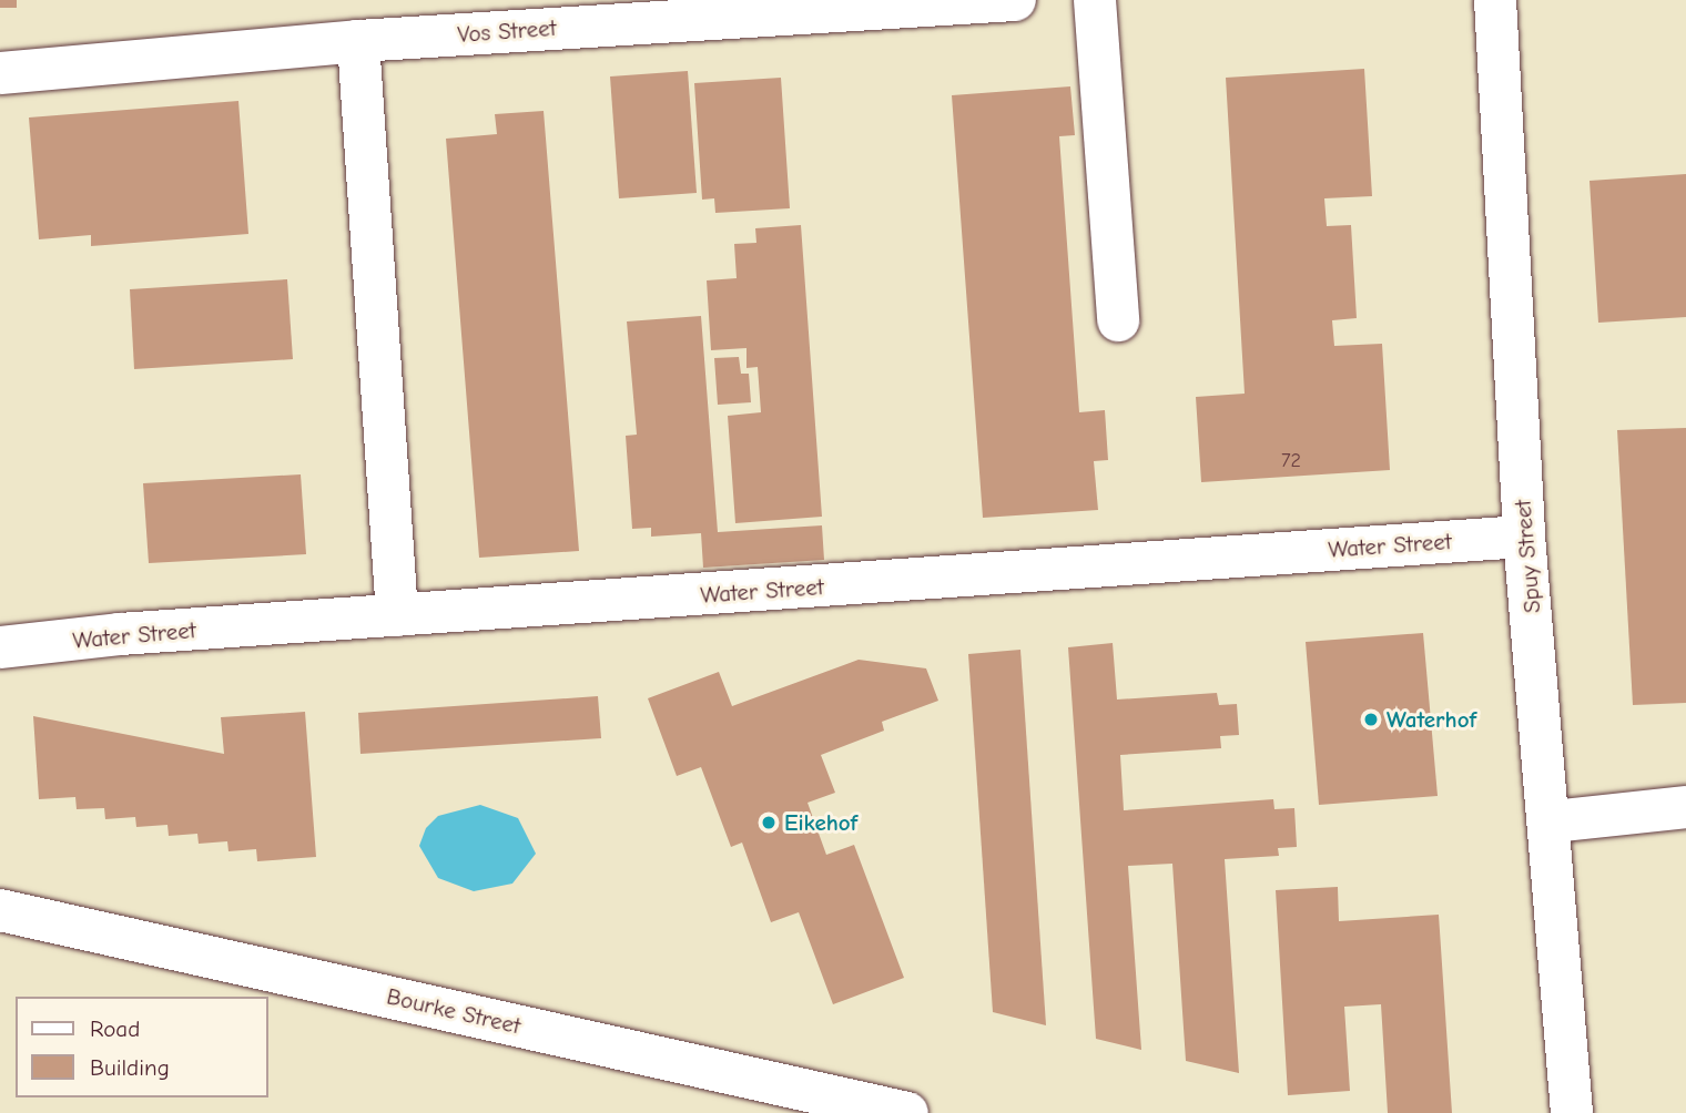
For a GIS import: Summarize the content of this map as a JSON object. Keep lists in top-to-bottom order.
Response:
{
  "streets": {
    "street": [
      "Vos Street",
      "Water Street",
      "Spuy Street",
      "Bourke Street"
    ]
  },
  "crossings": [
    ["Water Street", "Spuy Street"]
  ],
  "places": ["Waterhof", "Eikehof"],
  "house_numbers": ["72"],
  "legend": ["Road", "Building"]
}
